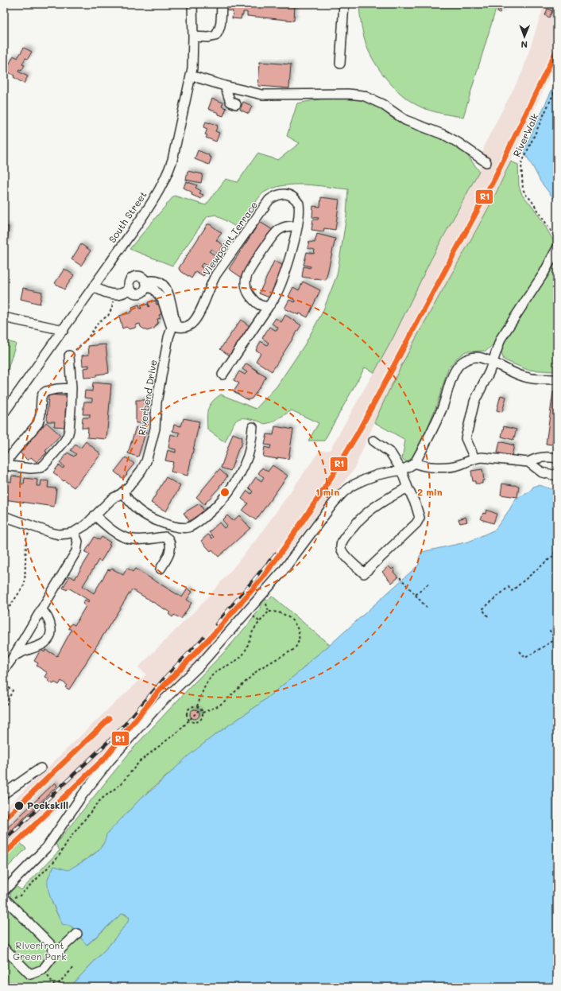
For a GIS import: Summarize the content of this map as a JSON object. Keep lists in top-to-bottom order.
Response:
{
  "streets": {
    "street": ["South Street", "Viewpoint Terrace", "Riverbend Drive"],
    "path": ["RiverWalk"]
  },
  "crossings": [
    ["Viewpoint Terrace", "Riverbend Drive"]
  ],
  "parks": ["Riverfront Green Park"],
  "places": ["Peekskill"],
  "lines": ["transit line R1"],
  "north": "bottom",
  "rings": ["1 min", "2 min"]
}
